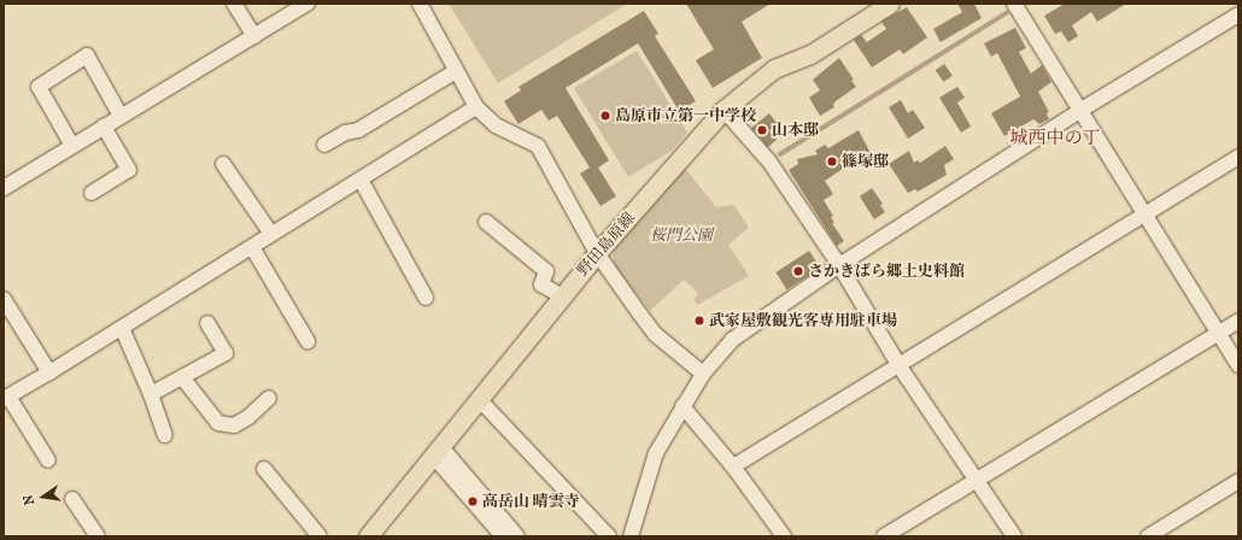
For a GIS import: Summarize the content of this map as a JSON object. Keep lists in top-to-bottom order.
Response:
{
  "streets": {
    "main road": ["野田島原線"]
  },
  "districts": ["城西中の丁"],
  "parks": ["桜門公園"],
  "places": [
    "島原市立第一中学校",
    "山本邸",
    "篠塚邸",
    "さかきばら郷土史料館",
    "武家屋敷観光客専用駐車場",
    "高岳山 晴雲寺"
  ],
  "north": "left"
}
